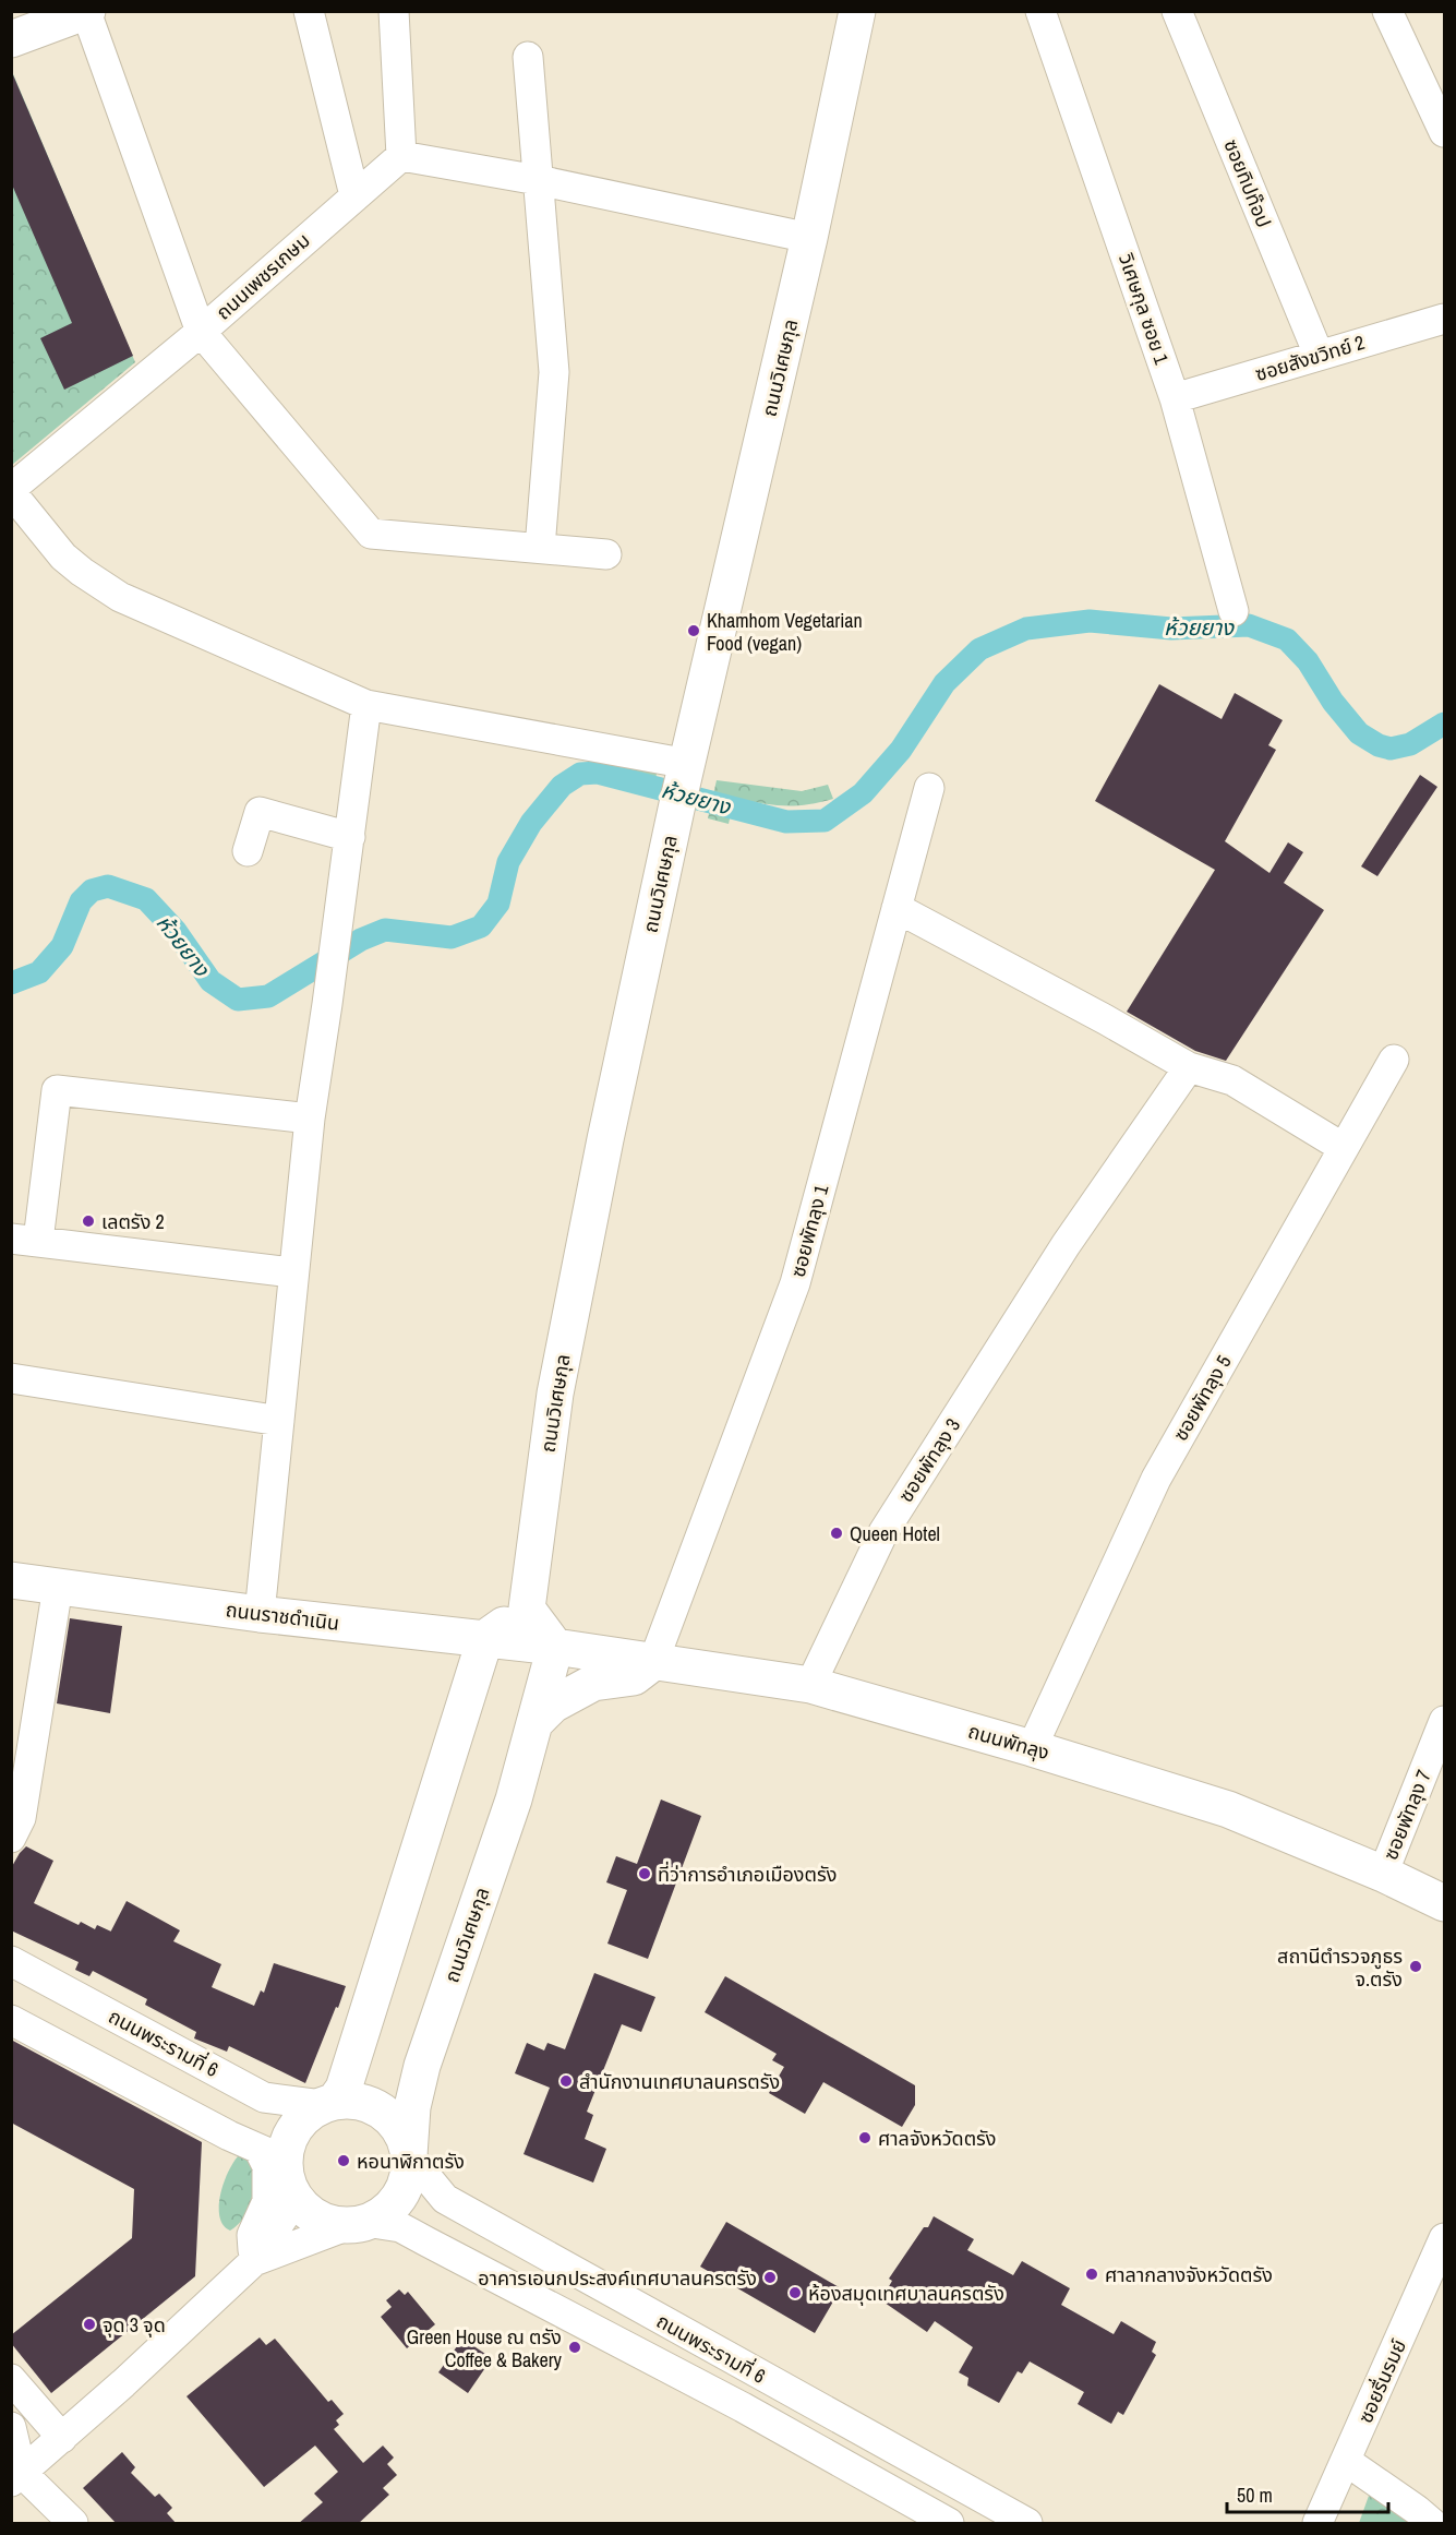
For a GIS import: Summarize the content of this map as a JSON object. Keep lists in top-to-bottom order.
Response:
{
  "streets": {
    "main road": ["ถนนวิเศษกุล", "ถนนราชดำเนิน", "ถนนพัทลุง"],
    "street": [
      "ซอยทิปท๊อป",
      "ถนนเพชรเกษม",
      "วิเศษกุล ซอย 1",
      "ซอยสังขวิทย์ 2",
      "ซอยพัทลุง 1",
      "ซอยพัทลุง 5",
      "ซอยพัทลุง 3",
      "ซอยพัทลุง 7",
      "ถนนพระรามที่ 6",
      "ซอยรื่นรมย์"
    ]
  },
  "crossings": [
    ["ซอยทิปท๊อป", "ซอยสังขวิทย์ 2"],
    ["วิเศษกุล ซอย 1", "ซอยสังขวิทย์ 2"],
    ["ถนนวิเศษกุล", "ถนนราชดำเนิน"],
    ["ถนนวิเศษกุล", "ถนนพัทลุง"],
    ["ถนนวิเศษกุล", "ถนนพระรามที่ 6"],
    ["ซอยพัทลุง 1", "ถนนพัทลุง"],
    ["ซอยพัทลุง 5", "ถนนพัทลุง"],
    ["ซอยพัทลุง 3", "ถนนพัทลุง"],
    ["ถนนราชดำเนิน", "ถนนพัทลุง"],
    ["ถนนพัทลุง", "ซอยพัทลุง 7"]
  ],
  "water": ["ห้วยยาง"],
  "places": [
    "Khamhom Vegetarian Food (vegan)",
    "เลตรัง 2",
    "Queen Hotel",
    "ที่ว่าการอำเภอเมืองตรัง",
    "สถานีตำรวจภูธร จ.ตรัง",
    "สำนักงานเทศบาลนครตรัง",
    "ศาลจังหวัดตรัง",
    "หอนาฬิกาตรัง",
    "ศาลากลางจังหวัดตรัง",
    "อาคารเอนกประสงค์เทศบาลนครตรัง",
    "ห้องสมุดเทศบาลนครตรัง",
    "จุด 3 จุด",
    "Green House ณ ตรัง Coffee & Bakery"
  ],
  "scale_bar": "50 m"
}
